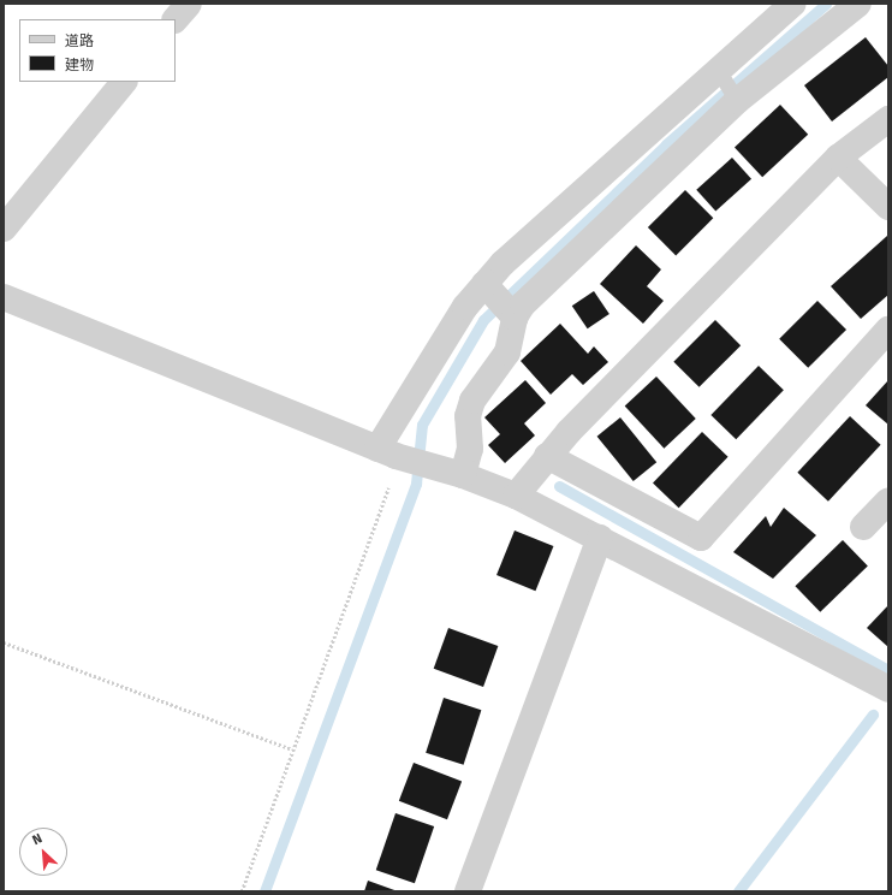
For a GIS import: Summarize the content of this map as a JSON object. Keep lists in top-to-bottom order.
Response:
{
  "legend": ["道路", "建物"],
  "north": "top left"
}
